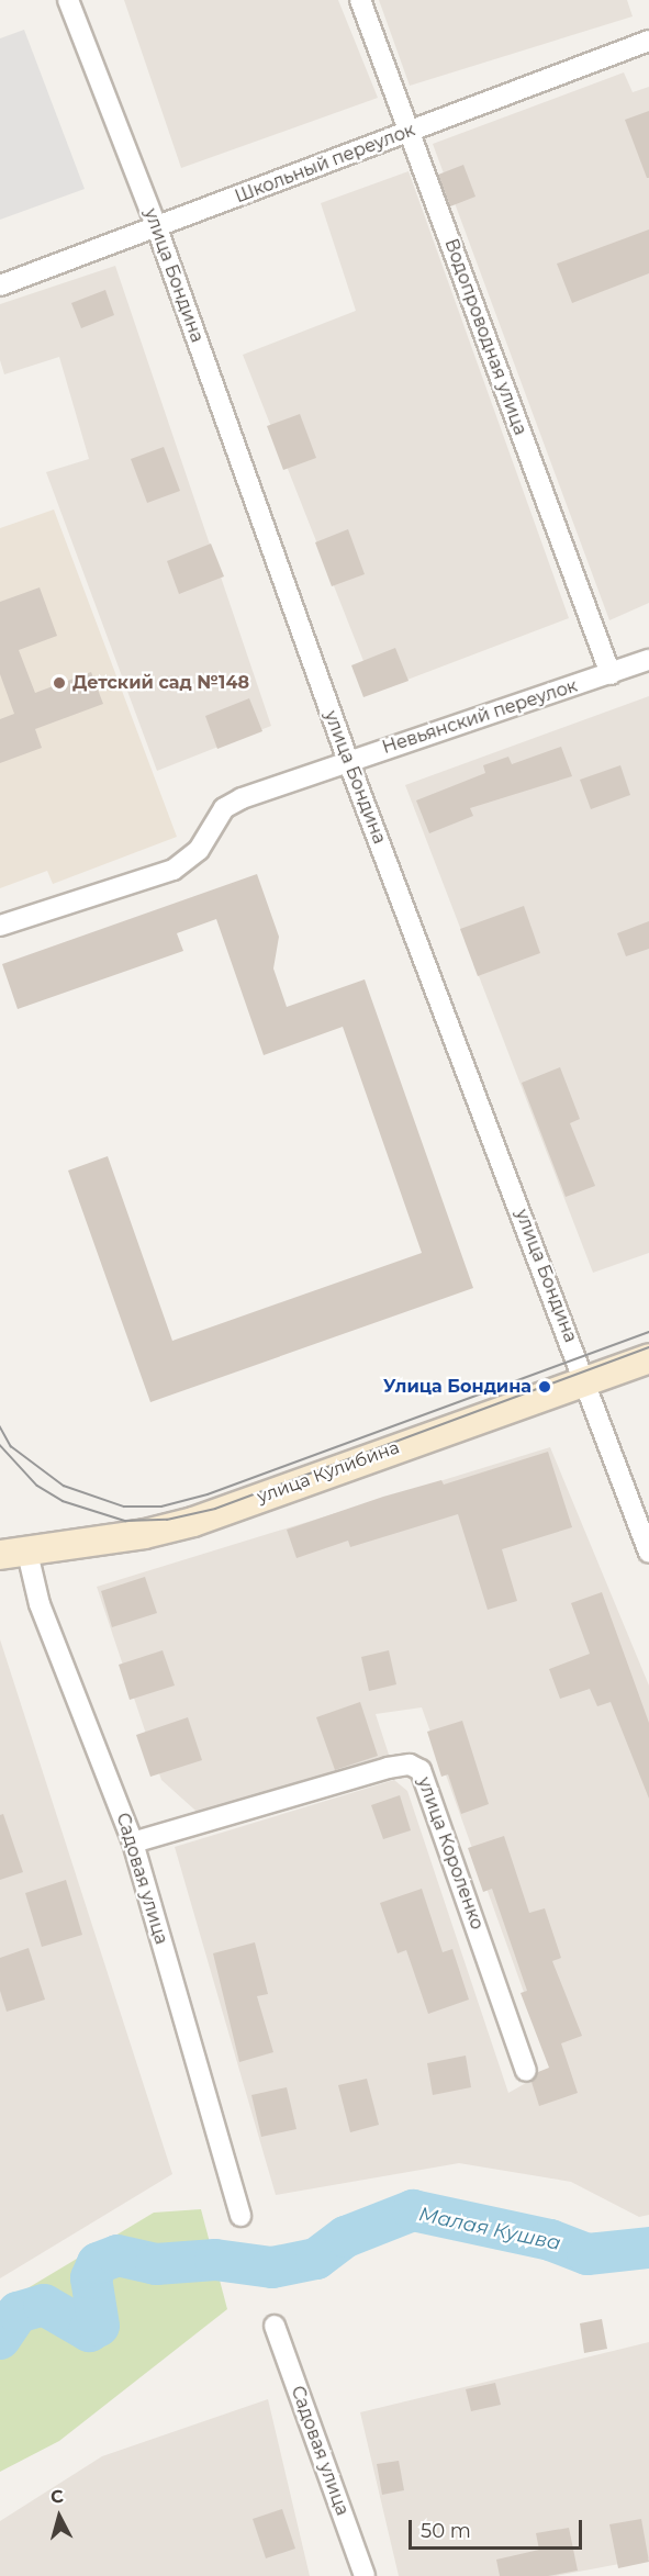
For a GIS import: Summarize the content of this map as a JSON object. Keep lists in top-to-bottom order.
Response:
{
  "streets": {
    "main road": ["улица Кулибина"],
    "street": [
      "Школьный переулок",
      "улица Бондина",
      "Водопроводная улица",
      "Невьянский переулок",
      "улица Короленко",
      "Садовая улица"
    ]
  },
  "crossings": [
    ["Школьный переулок", "улица Бондина"],
    ["Школьный переулок", "Водопроводная улица"],
    ["улица Бондина", "Невьянский переулок"],
    ["улица Бондина", "улица Кулибина"],
    ["Водопроводная улица", "Невьянский переулок"],
    ["улица Кулибина", "Садовая улица"],
    ["улица Короленко", "Садовая улица"]
  ],
  "water": ["Малая Кушва"],
  "places": ["Детский сад №148", "Улица Бондина"],
  "scale_bar": "50 m",
  "north": "top"
}
